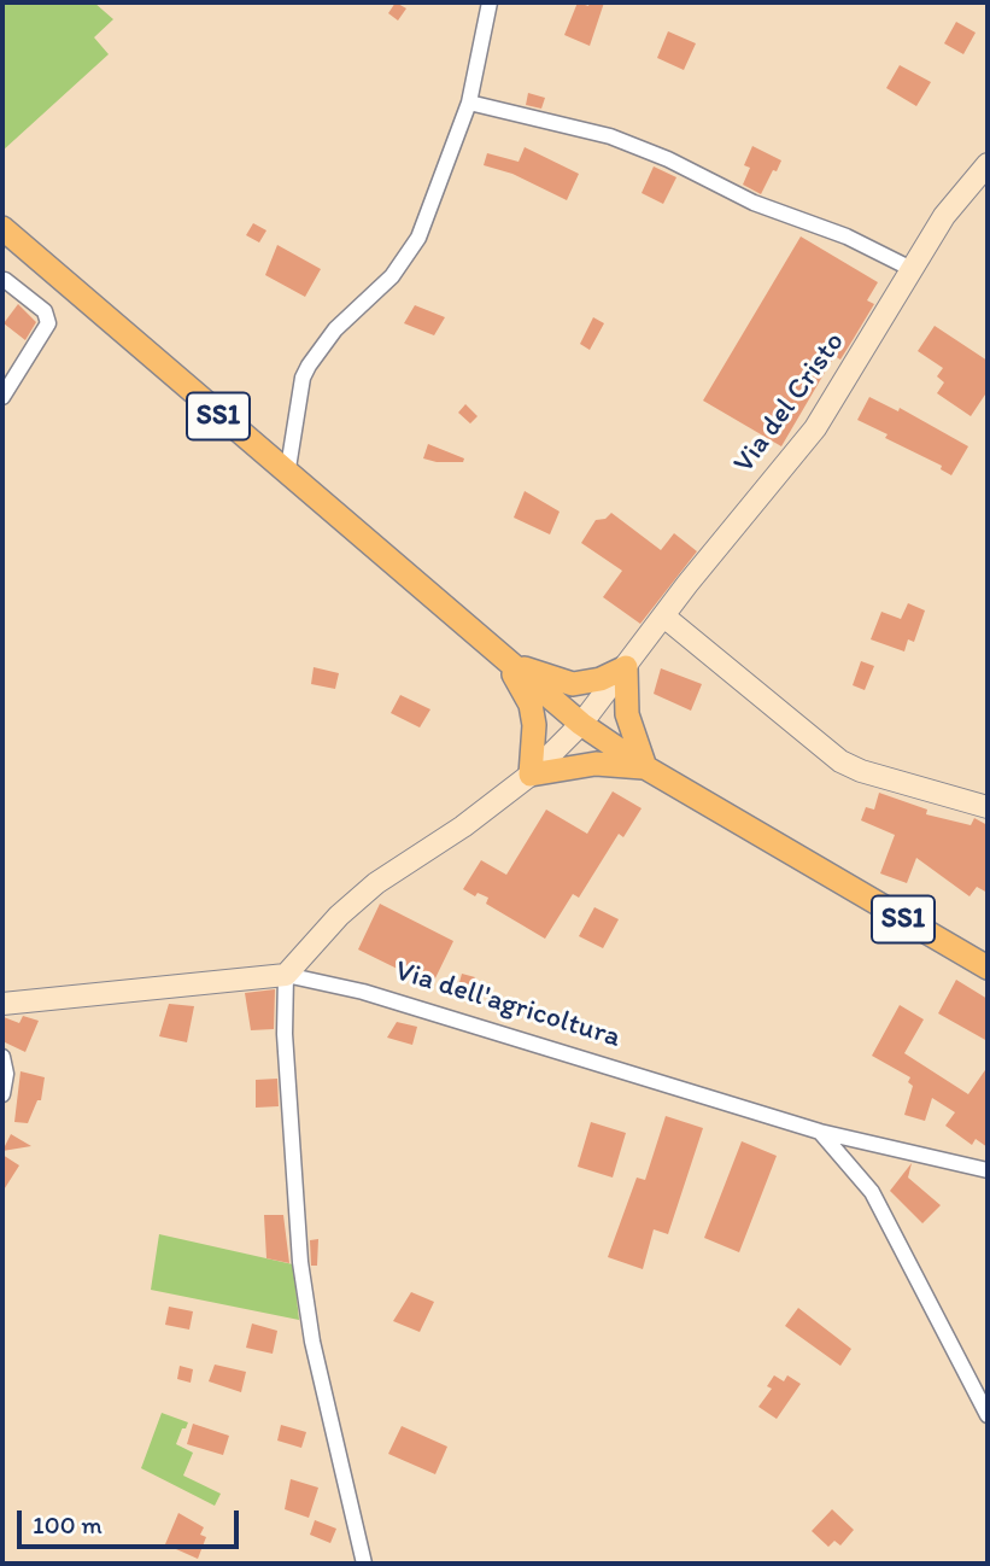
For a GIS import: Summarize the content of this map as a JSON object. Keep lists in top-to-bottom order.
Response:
{
  "streets": {
    "main road": ["SS1"],
    "street": ["Via del Cristo", "Via dell'agricoltura"]
  },
  "crossings": [
    ["Via del Cristo", "SS1"],
    ["Via del Cristo", "Via dell'agricoltura"]
  ],
  "scale_bar": "100 m"
}
